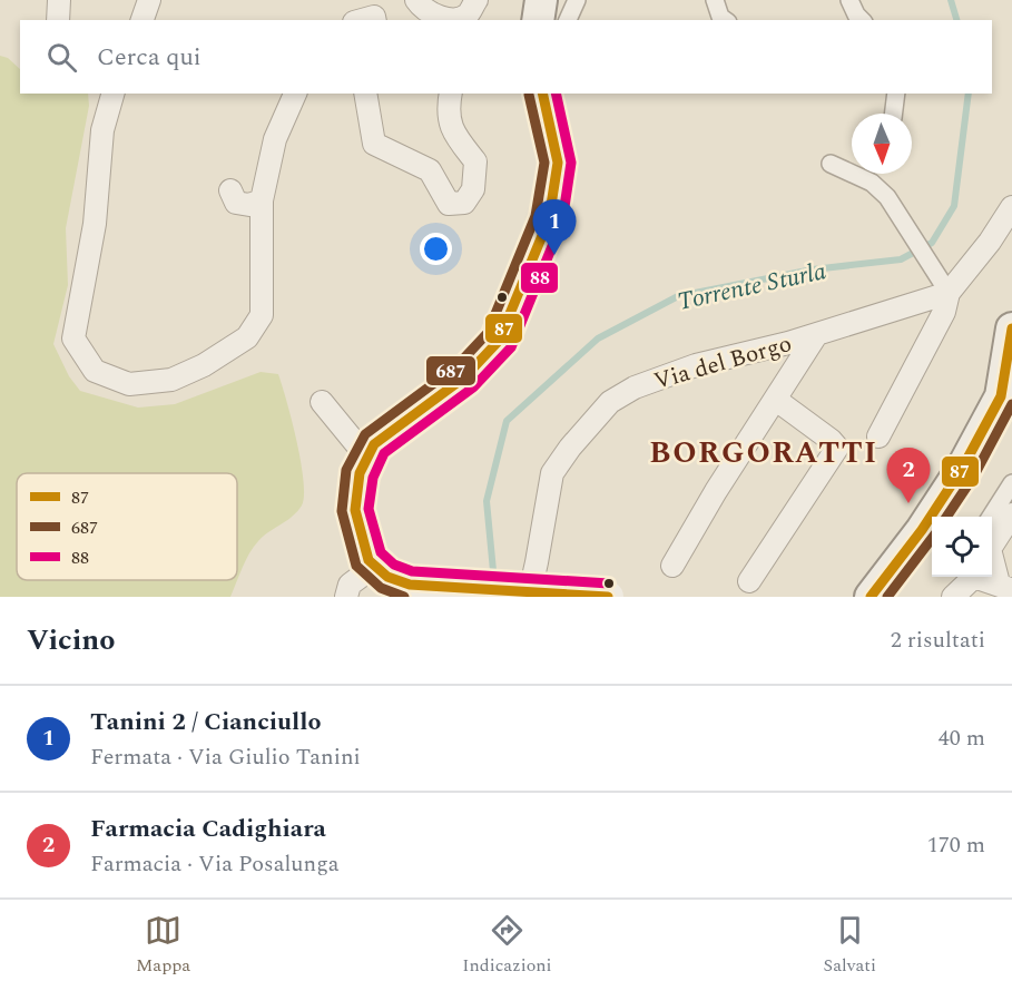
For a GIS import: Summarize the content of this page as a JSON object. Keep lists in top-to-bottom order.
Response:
{
  "streets": {
    "street": ["Via del Borgo"]
  },
  "districts": ["BORGORATTI"],
  "water": ["Torrente Sturla"],
  "lines": ["transit line 87", "transit line 88", "transit line 687"],
  "legend": ["87", "687", "88"],
  "north": "bottom",
  "page": {
    "search": "Cerca qui",
    "pins": ["1", "2"],
    "heading": ["Vicino", "2 risultati"],
    "list": [
      {
        "mark": "1",
        "name": "Tanini 2 / Cianciullo",
        "note": "Fermata · Via Giulio Tanini",
        "value": "40 m"
      },
      {
        "mark": "2",
        "name": "Farmacia Cadighiara",
        "note": "Farmacia · Via Posalunga",
        "value": "170 m"
      }
    ],
    "nav": ["Mappa", "Indicazioni", "Salvati"]
  }
}
